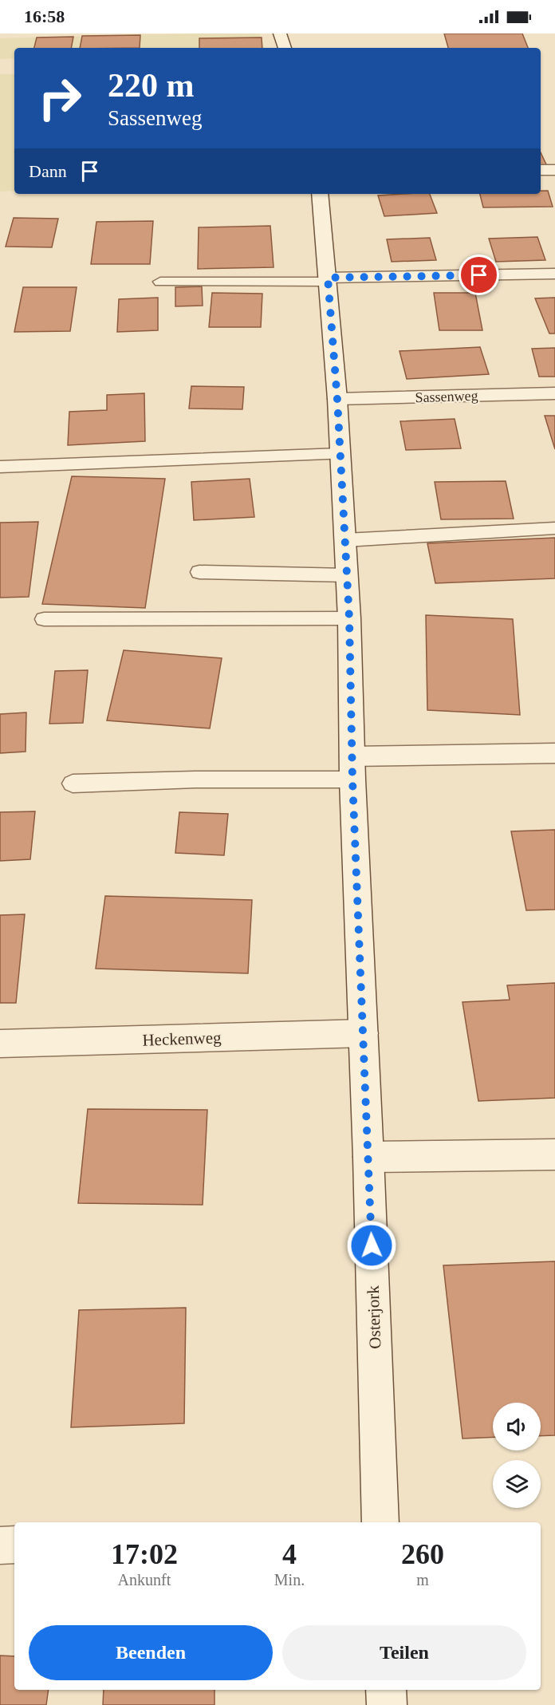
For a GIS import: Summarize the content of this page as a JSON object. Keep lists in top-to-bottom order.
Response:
{
  "streets": {
    "main road": ["Sassenweg", "Heckenweg", "Osterjork"]
  },
  "crossings": [
    ["Sassenweg", "Osterjork"],
    ["Heckenweg", "Osterjork"]
  ],
  "page": {
    "status": "16:58",
    "turn": ["220 m", "Sassenweg"],
    "then": "Dann",
    "eta": [
      "17:02",
      "Ankunft",
      "4",
      "Min.",
      "260",
      "m"
    ],
    "buttons": ["Beenden", "Teilen"]
  }
}
